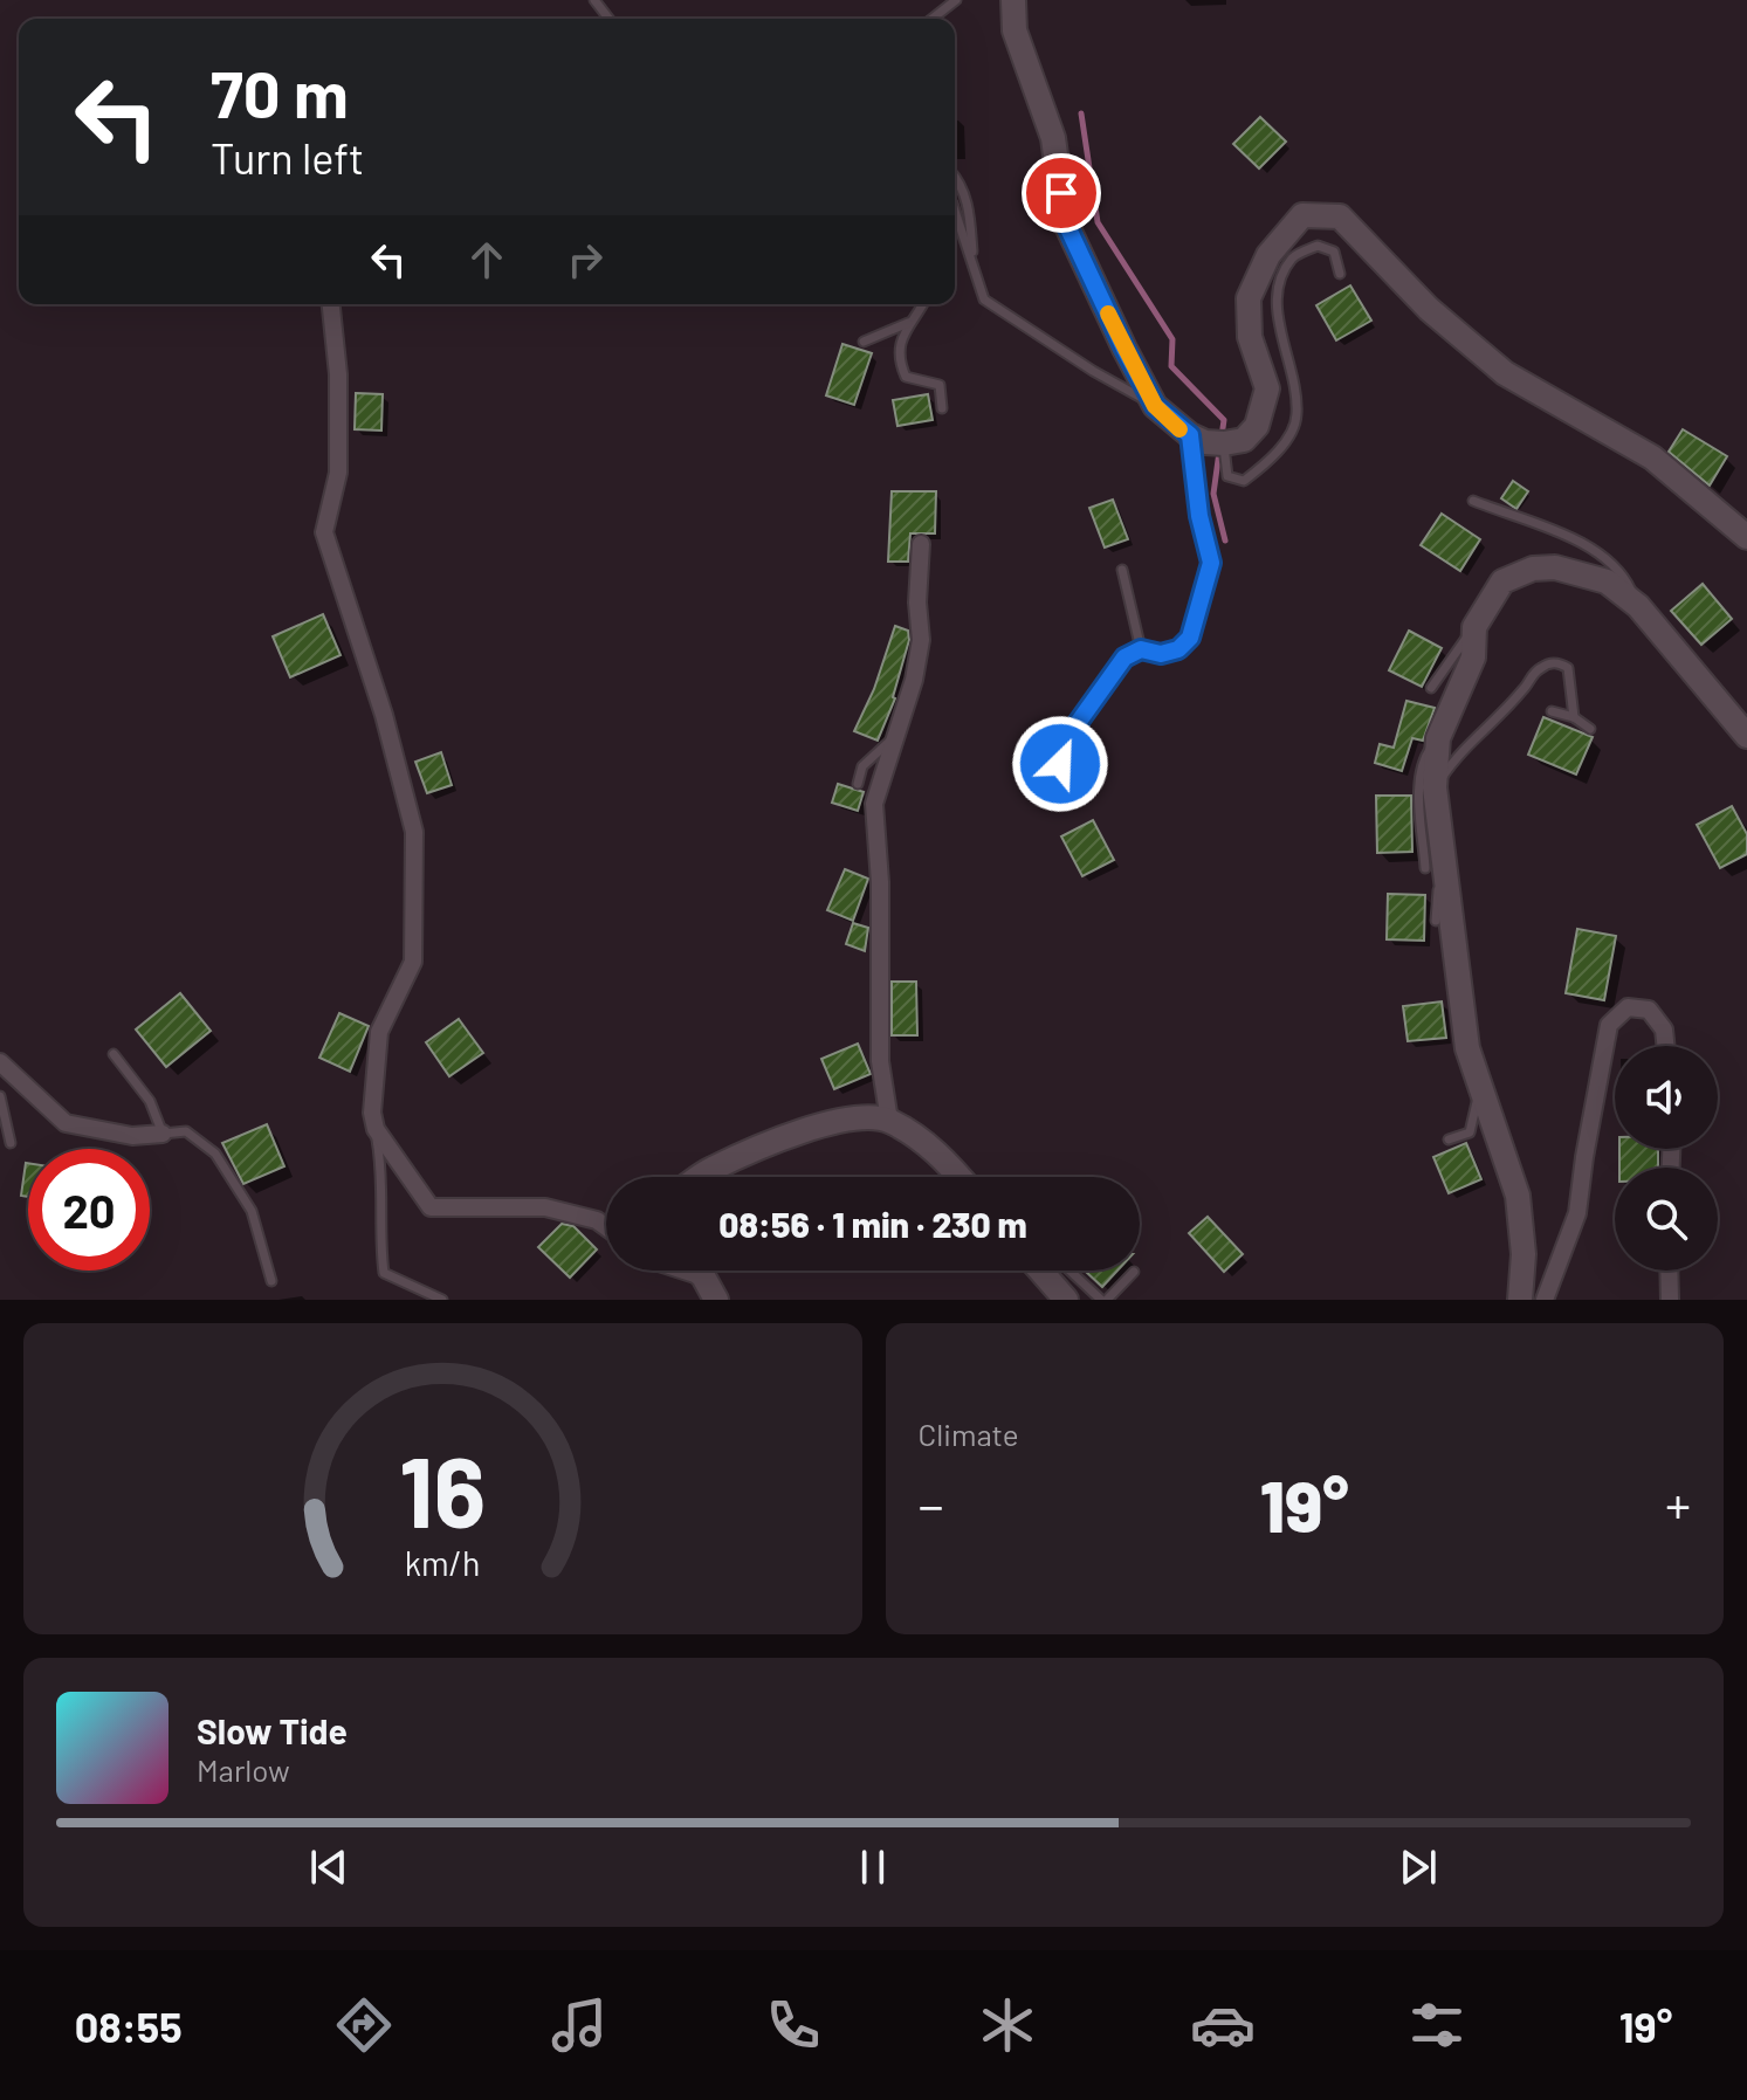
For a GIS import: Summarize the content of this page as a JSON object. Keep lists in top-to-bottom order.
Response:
{
  "page": {
    "turn": ["70 m", "Turn left"],
    "limit": "20",
    "trip": "08:56 · 1 min · 230 m",
    "tile": "Climate",
    "heat": ["−", "19°", "+"],
    "song": ["Slow Tide", "Marlow"],
    "tabs": ["08:55", "19°"],
    "gauge": ["16", "km/h"]
  }
}
